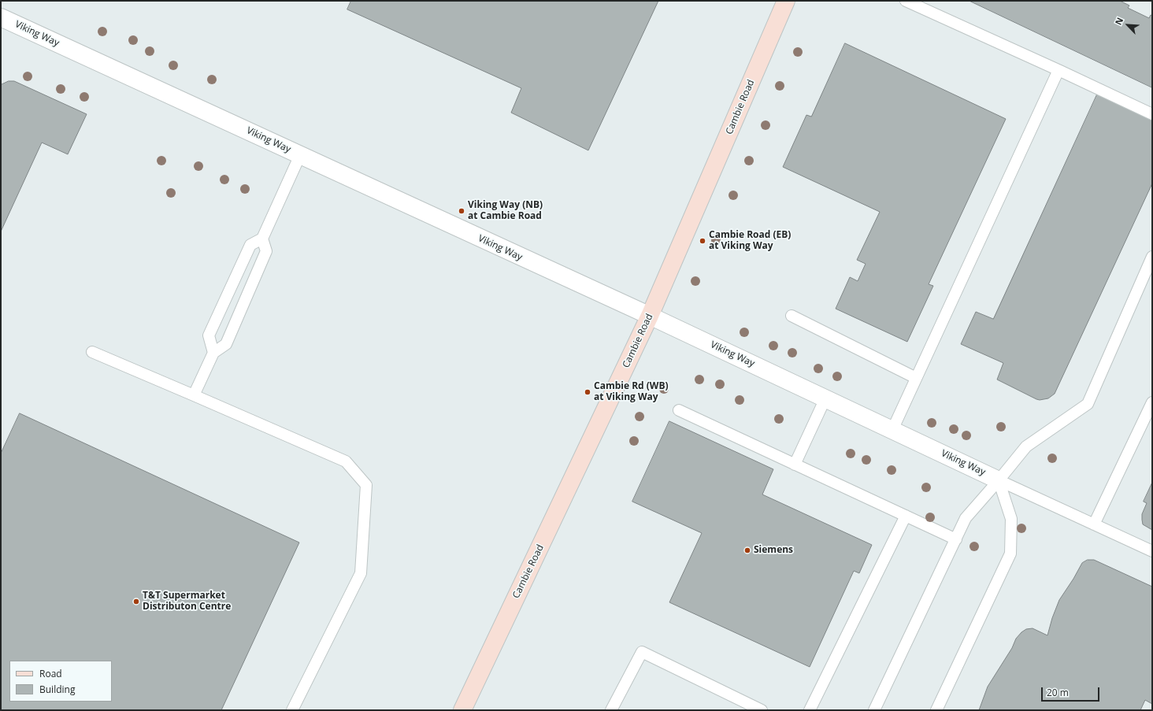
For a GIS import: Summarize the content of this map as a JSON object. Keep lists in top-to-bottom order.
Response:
{
  "streets": {
    "main road": ["Cambie Road"],
    "street": ["Viking Way"]
  },
  "crossings": [
    ["Viking Way", "Cambie Road"]
  ],
  "places": [
    "Viking Way (NB) at Cambie Road",
    "Cambie Road (EB) at Viking Way",
    "Cambie Rd (WB) at Viking Way",
    "Siemens",
    "T&T Supermarket Distributon Centre"
  ],
  "legend": ["Road", "Building"],
  "scale_bar": "20 m",
  "north": "top left"
}
